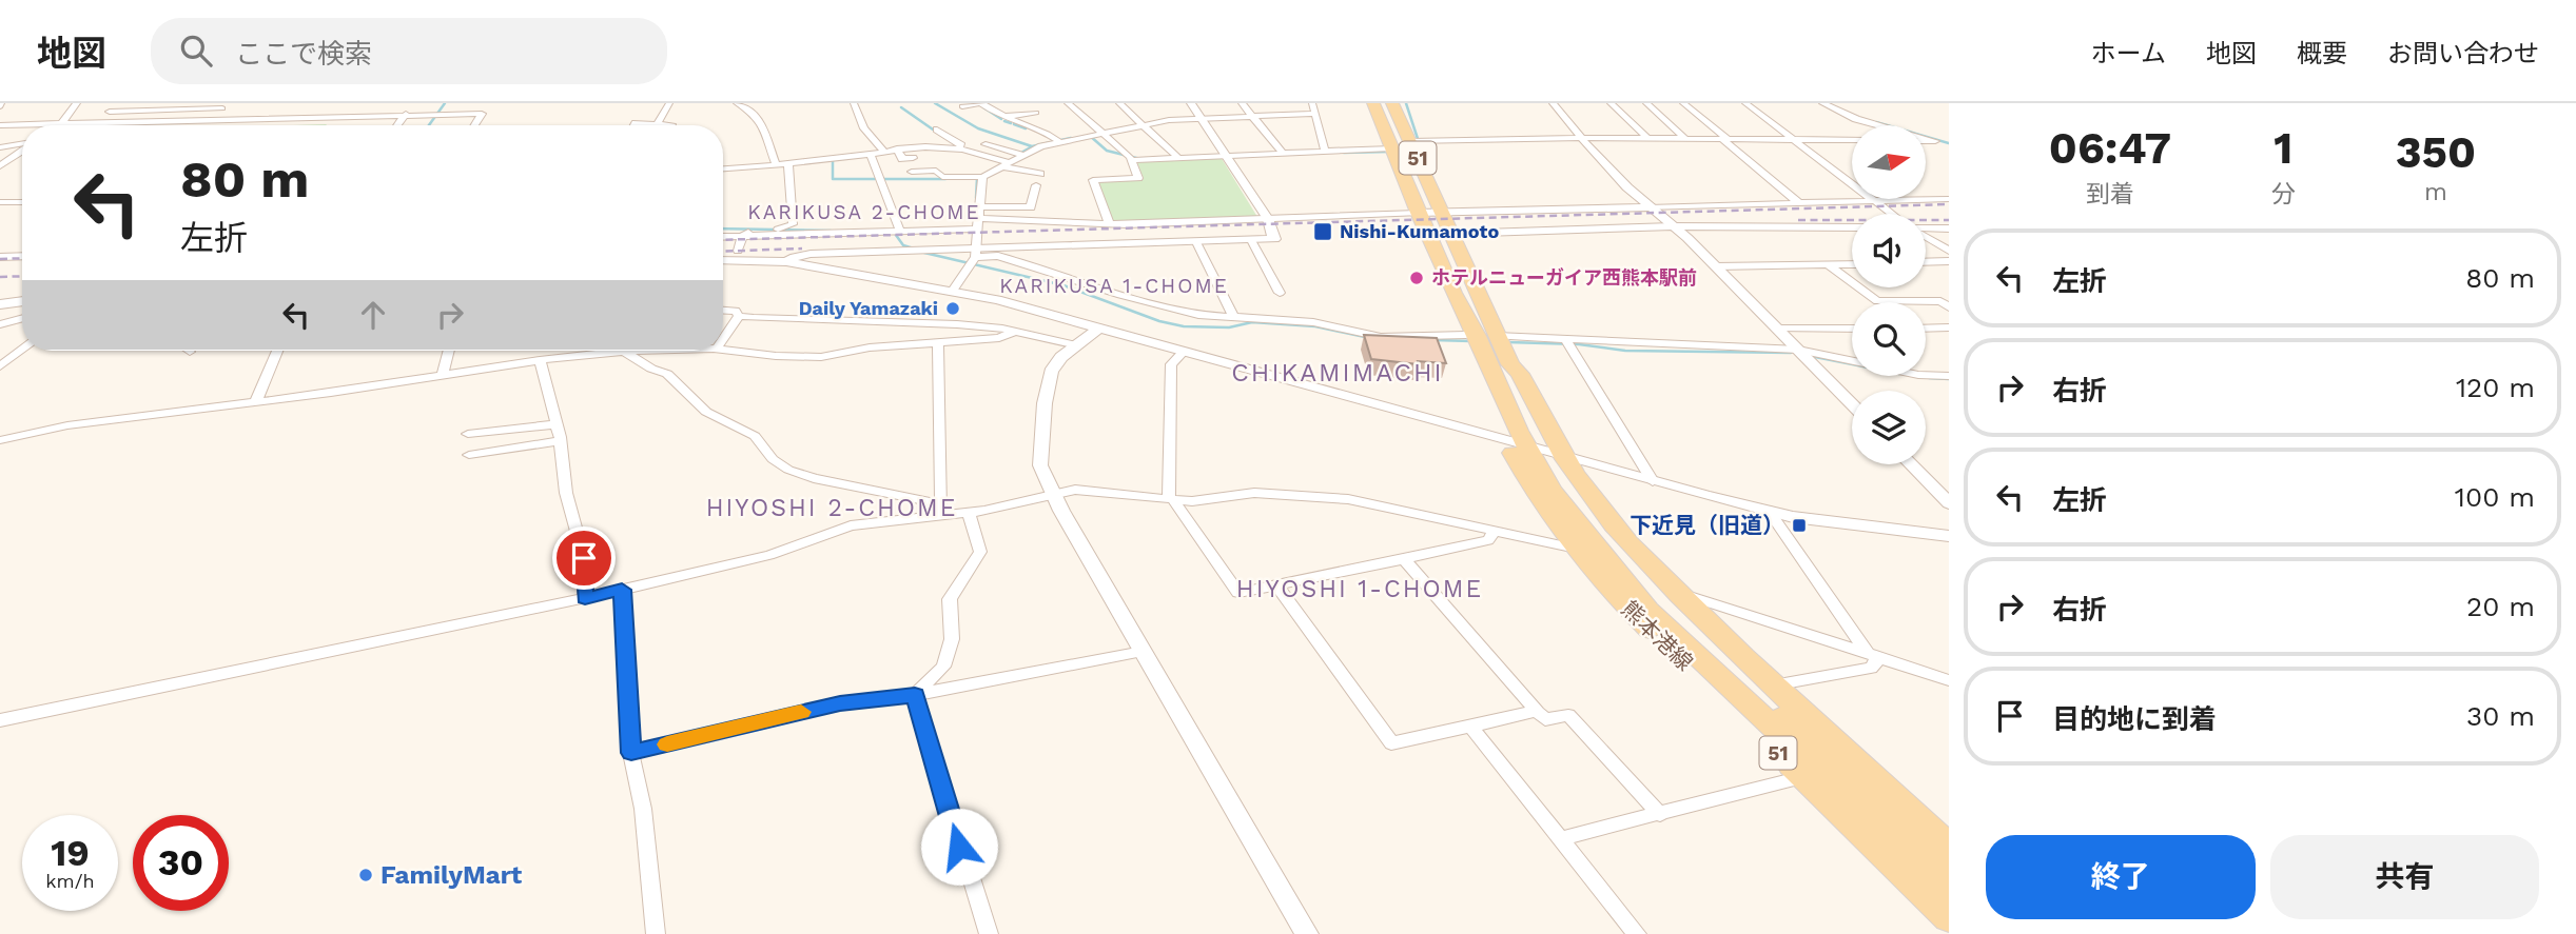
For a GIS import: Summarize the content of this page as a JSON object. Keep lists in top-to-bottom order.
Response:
{
  "streets": {
    "main road": ["51", "熊本港線"]
  },
  "districts": [
    "KARIKUSA 2-CHOME",
    "KARIKUSA 1-CHOME",
    "CHIKAMIMACHI",
    "HIYOSHI 2-CHOME",
    "HIYOSHI 1-CHOME"
  ],
  "places": {
    "transit": ["Nishi-Kumamoto", "下近見（旧道）"],
    "other": ["ホテルニューガイア西熊本駅前", "Daily Yamazaki", "FamilyMart"]
  },
  "north": "right",
  "page": {
    "header": "地図",
    "search": "ここで検索",
    "nav": [
      "ホーム",
      "地図",
      "概要",
      "お問い合わせ"
    ],
    "eta": [
      "06:47",
      "到着",
      "1",
      "分",
      "350",
      "m"
    ],
    "turn": ["80 m", "左折"],
    "list": [
      {
        "name": "左折",
        "value": "80 m"
      },
      {
        "name": "右折",
        "value": "120 m"
      },
      {
        "name": "左折",
        "value": "100 m"
      },
      {
        "name": "右折",
        "value": "20 m"
      },
      {
        "name": "目的地に到着",
        "value": "30 m"
      }
    ],
    "speed": "19 km/h",
    "limit": "30",
    "buttons": ["終了", "共有"]
  }
}
